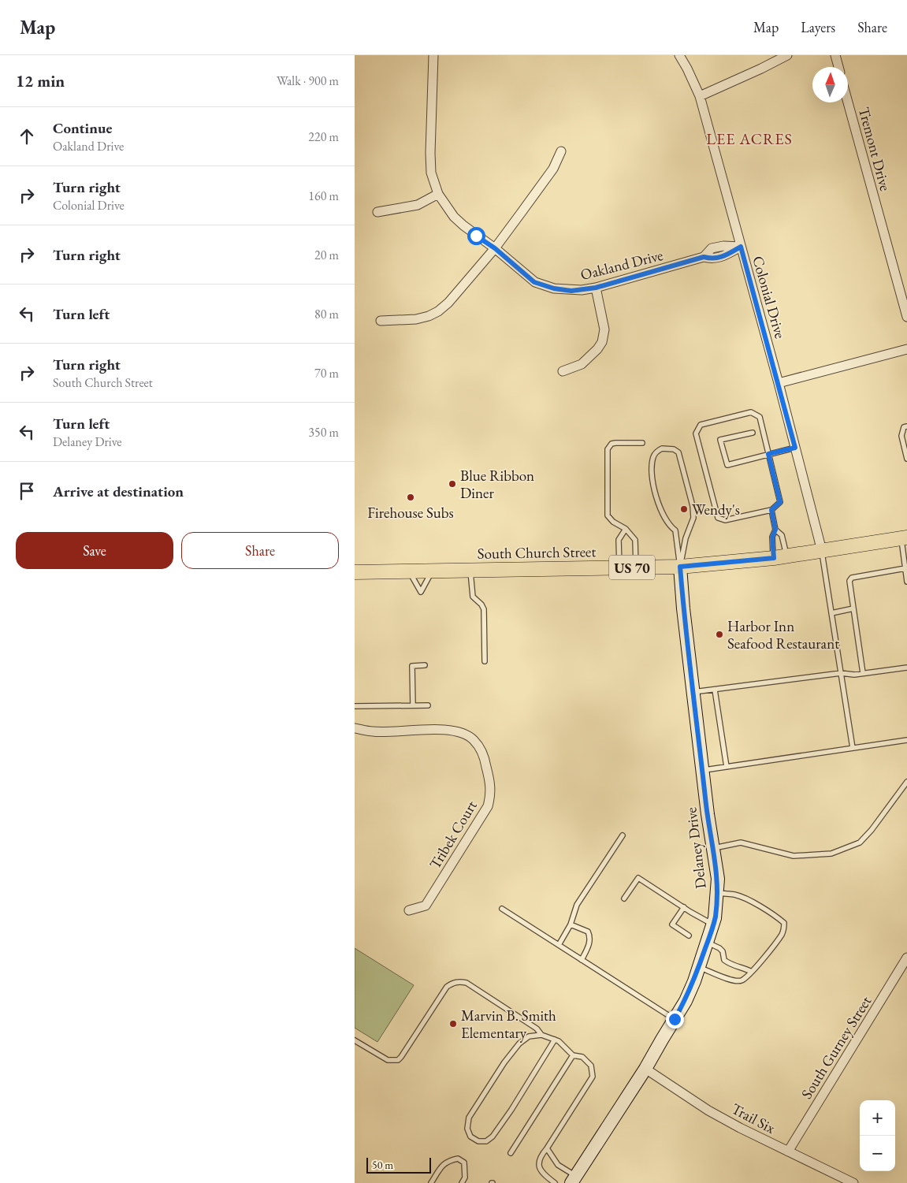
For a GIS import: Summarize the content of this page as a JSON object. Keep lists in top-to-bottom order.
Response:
{
  "streets": {
    "main road": ["South Church Street", "US 70"],
    "street": [
      "Tremont Drive",
      "Oakland Drive",
      "Colonial Drive",
      "Tribek Court",
      "Delaney Drive",
      "South Gurney Street",
      "Trail Six"
    ]
  },
  "crossings": [
    ["Oakland Drive", "Colonial Drive"],
    ["Colonial Drive", "South Church Street"],
    ["South Church Street", "Delaney Drive"],
    ["Delaney Drive", "Trail Six"],
    ["South Gurney Street", "Trail Six"]
  ],
  "districts": ["LEE ACRES"],
  "places": [
    "Blue Ribbon Diner",
    "Firehouse Subs",
    "Wendy's",
    "Harbor Inn Seafood Restaurant",
    "Marvin B. Smith Elementary"
  ],
  "scale_bar": "50 m",
  "north": "top",
  "page": {
    "header": "Map",
    "nav": ["Map", "Layers", "Share"],
    "heading": ["12 min", "Walk · 900 m"],
    "list": [
      ["Continue", "Oakland Drive", "220 m"],
      ["Turn right", "Colonial Drive", "160 m"],
      ["Turn right", "20 m"],
      ["Turn left", "80 m"],
      ["Turn right", "South Church Street", "70 m"],
      ["Turn left", "Delaney Drive", "350 m"],
      "Arrive at destination"
    ],
    "buttons": ["Save", "Share"],
    "map_buttons": ["+", "−"],
    "scale": "50 m"
  }
}
